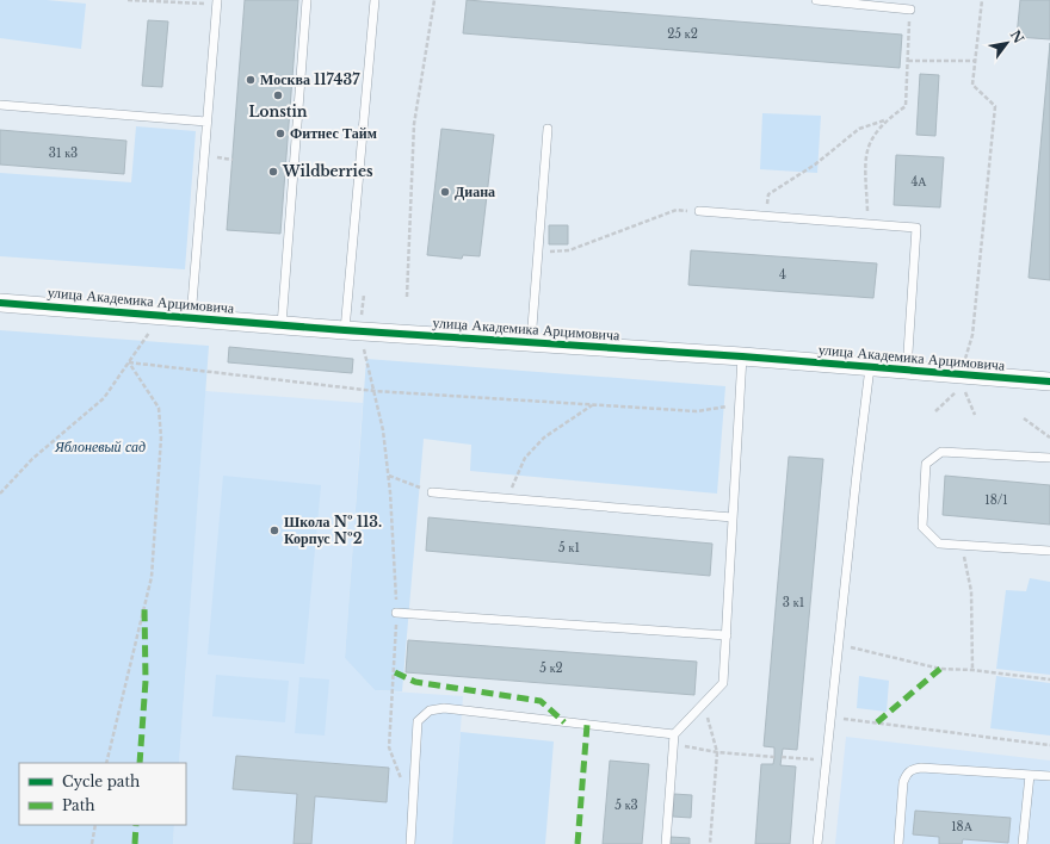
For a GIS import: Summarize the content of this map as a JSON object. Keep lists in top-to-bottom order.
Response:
{
  "streets": {
    "street": ["улица Академика Арцимовича"]
  },
  "parks": ["Яблоневый сад"],
  "places": [
    "Москва 117437",
    "Lonstin",
    "Фитнес Тайм",
    "Wildberries",
    "Диана",
    "Школа № 113. Корпус №2"
  ],
  "house_numbers": [
    "25 к2",
    "31 к3",
    "4А",
    "4",
    "18/1",
    "5 к1",
    "3 к1",
    "5 к2",
    "5 к3",
    "18А"
  ],
  "legend": ["Cycle path", "Path"],
  "north": "top right"
}
